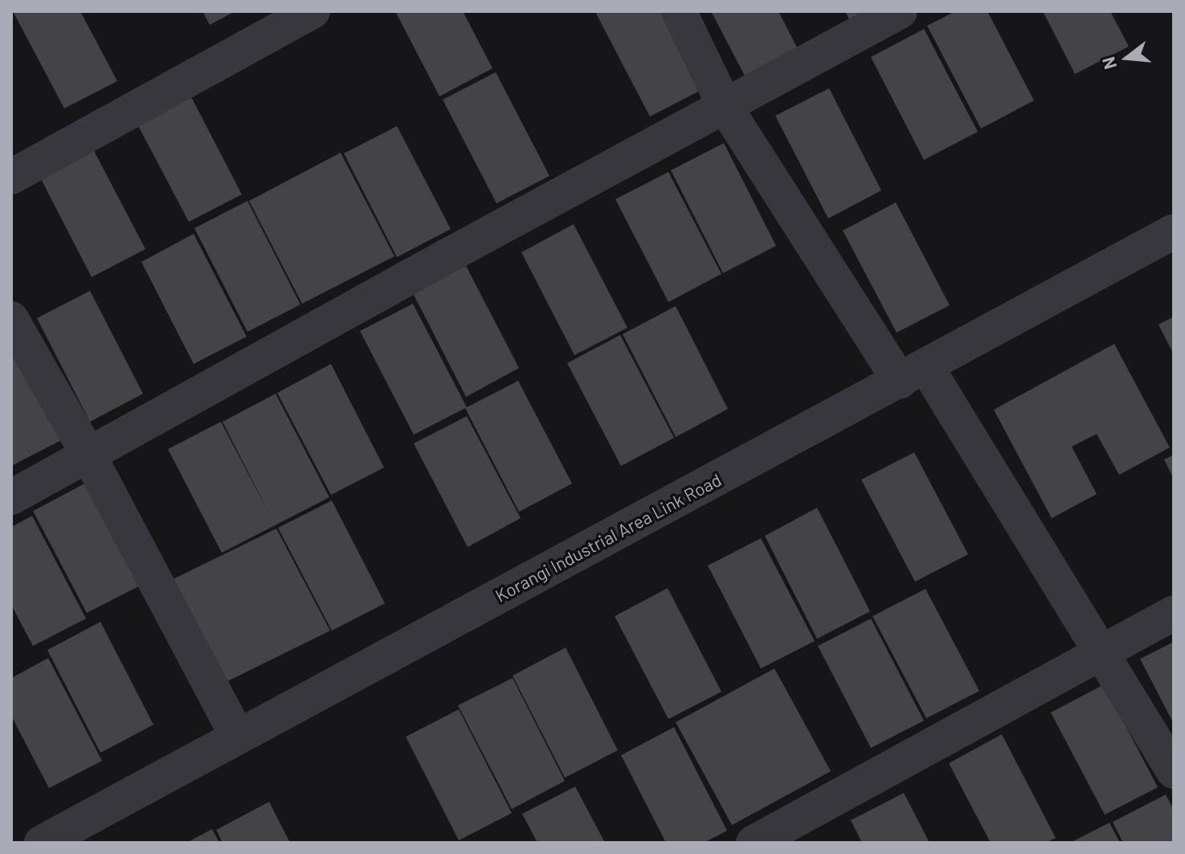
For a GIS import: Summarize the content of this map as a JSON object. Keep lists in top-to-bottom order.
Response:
{
  "streets": {
    "street": ["Korangi Industrial Area Link Road"]
  },
  "north": "left"
}
